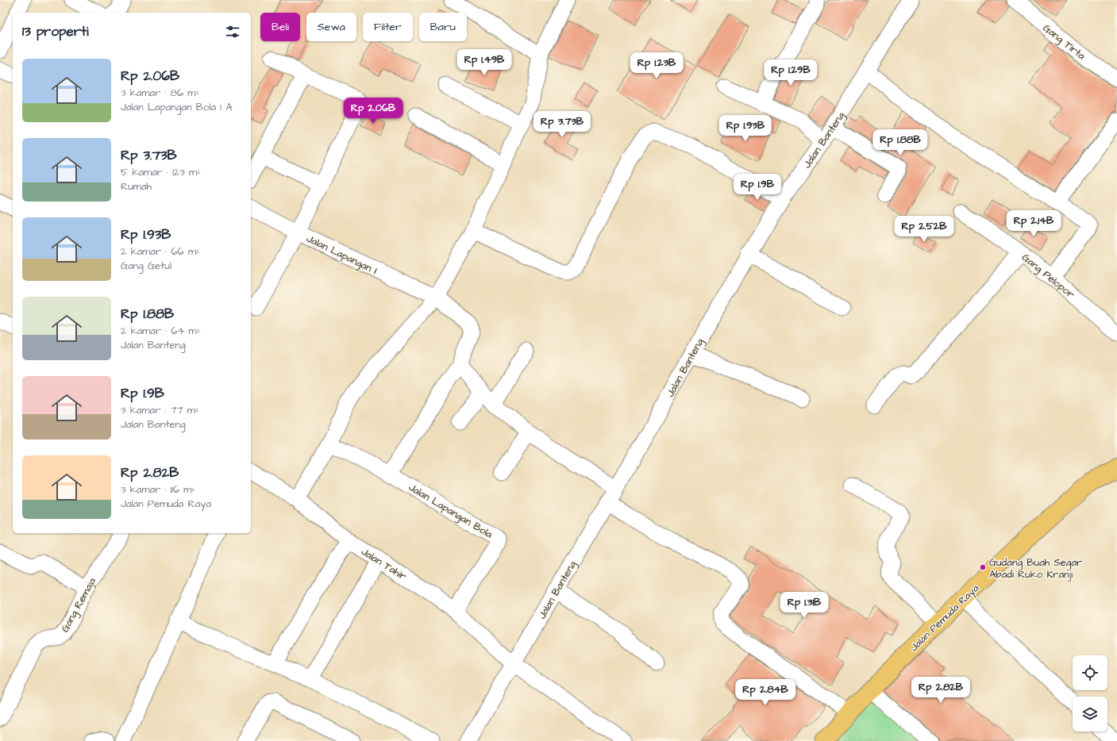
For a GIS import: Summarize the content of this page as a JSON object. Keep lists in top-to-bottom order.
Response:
{
  "streets": {
    "main road": ["Jalan Pemuda Raya"],
    "street": [
      "Gang Tirta",
      "Jalan Banteng",
      "Jalan Lapangan I",
      "Gang Pelopor",
      "Jalan Lapangan Bola",
      "Jalan Tahir",
      "Gang Remaja"
    ]
  },
  "crossings": [
    ["Jalan Banteng", "Jalan Tahir"],
    ["Jalan Lapangan Bola", "Jalan Tahir"]
  ],
  "places": ["Gudang Buah Segar Abadi Ruko Kranji"],
  "page": {
    "chip": [
      "Beli",
      "Sewa",
      "Filter",
      "Baru"
    ],
    "heading": "13 properti",
    "price": [
      "Rp 1.49B",
      "Rp 1.23B",
      "Rp 1.29B",
      "Rp 2.06B",
      "Rp 3.73B",
      "Rp 1.93B",
      "Rp 1.88B",
      "Rp 1.9B",
      "Rp 2.14B",
      "Rp 2.52B",
      "Rp 1.31B",
      "Rp 2.82B",
      "Rp 2.84B"
    ],
    "list": [
      {
        "name": "Rp 2.06B",
        "note": "3 kamar · 86 m² · Jalan Lapangan Bola 1 A"
      },
      {
        "name": "Rp 3.73B",
        "note": "5 kamar · 123 m² · Rumah"
      },
      {
        "name": "Rp 1.93B",
        "note": "2 kamar · 66 m² · Gang Getul"
      },
      {
        "name": "Rp 1.88B",
        "note": "2 kamar · 64 m² · Jalan Banteng"
      },
      {
        "name": "Rp 1.9B",
        "note": "3 kamar · 77 m² · Jalan Banteng"
      },
      {
        "name": "Rp 2.82B",
        "note": "3 kamar · 116 m² · Jalan Pemuda Raya"
      }
    ]
  }
}
